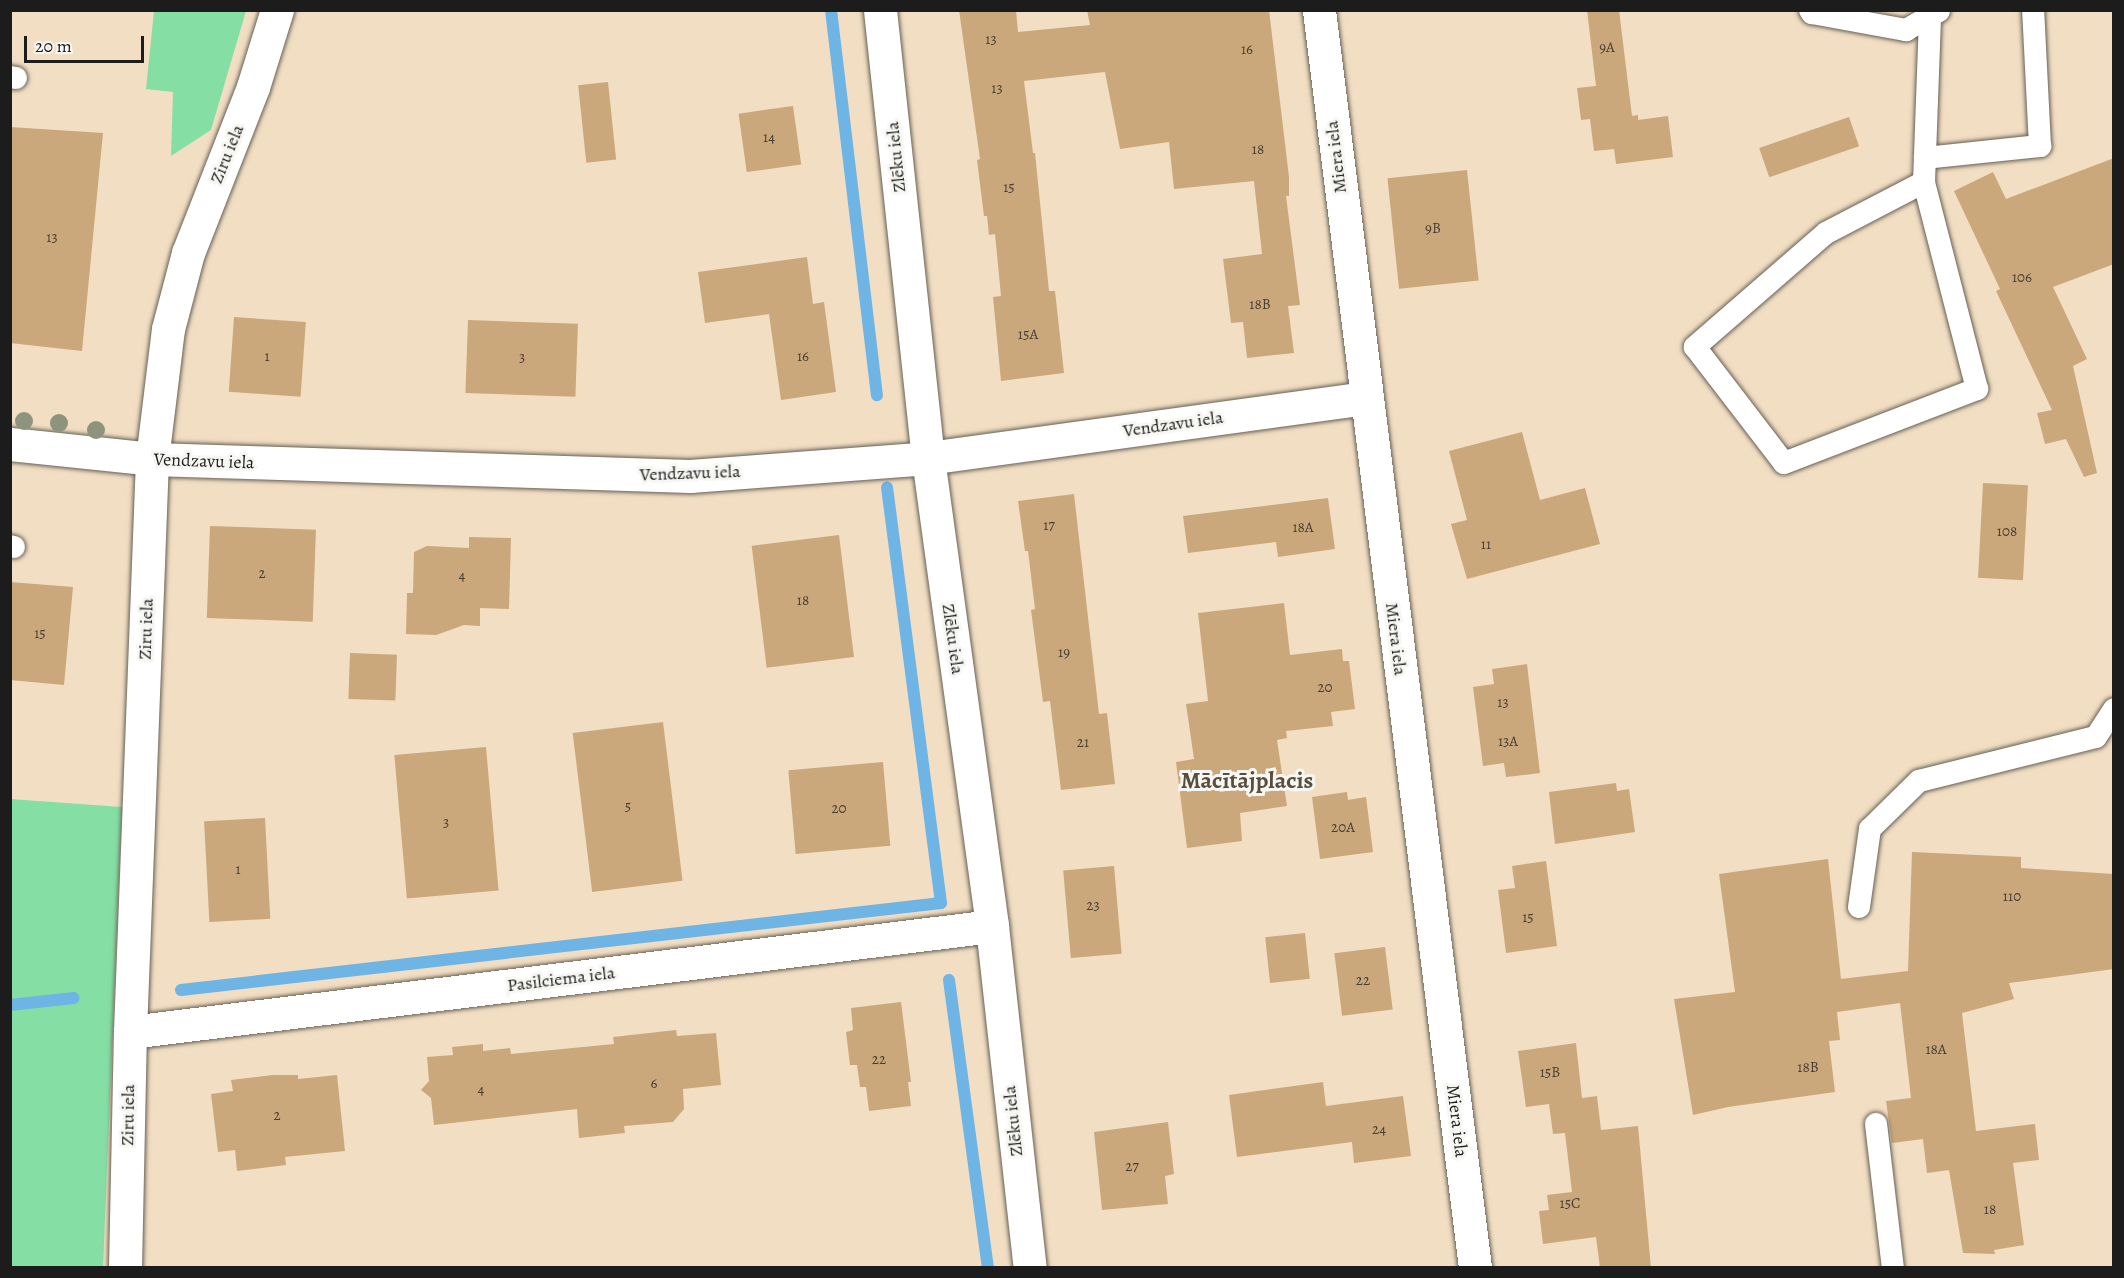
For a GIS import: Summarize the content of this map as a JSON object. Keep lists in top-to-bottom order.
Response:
{
  "streets": {
    "street": [
      "Ziru iela",
      "Zlēku iela",
      "Miera iela",
      "Vendzavu iela",
      "Pasilciema iela"
    ]
  },
  "crossings": [
    ["Ziru iela", "Vendzavu iela"],
    ["Ziru iela", "Pasilciema iela"],
    ["Zlēku iela", "Vendzavu iela"],
    ["Zlēku iela", "Pasilciema iela"],
    ["Miera iela", "Vendzavu iela"]
  ],
  "districts": ["Mācītājplacis"],
  "house_numbers": [
    "13",
    "9A",
    "16",
    "13",
    "14",
    "18",
    "15",
    "9B",
    "13",
    "106",
    "18B",
    "15A",
    "1",
    "16",
    "3",
    "17",
    "18A",
    "108",
    "11",
    "2",
    "4",
    "18",
    "15",
    "19",
    "20",
    "13",
    "13A",
    "21",
    "5",
    "20",
    "3",
    "20A",
    "1",
    "110",
    "23",
    "15",
    "22",
    "18A",
    "22",
    "18B",
    "15B",
    "6",
    "4",
    "2",
    "24",
    "27",
    "15C",
    "18"
  ],
  "scale_bar": "20 m"
}
